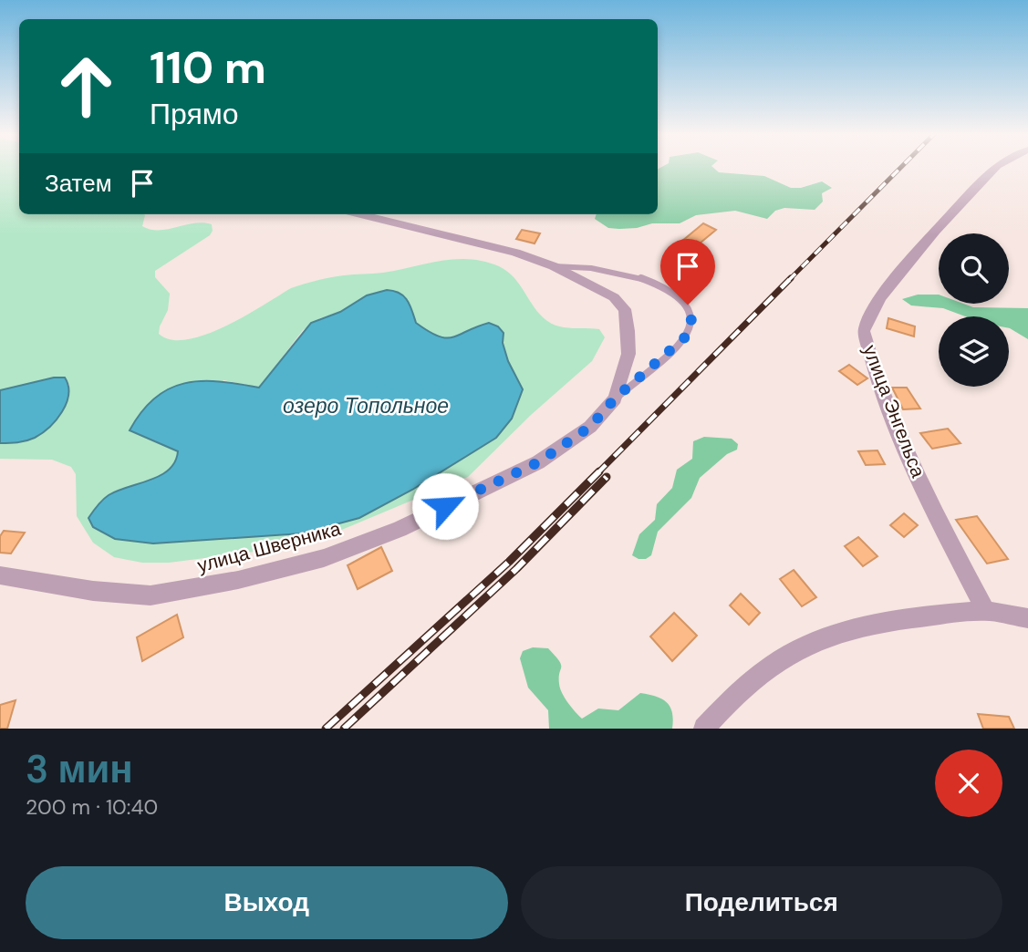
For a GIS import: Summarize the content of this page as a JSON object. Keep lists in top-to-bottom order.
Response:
{
  "streets": {
    "street": ["улица Энгельса", "улица Шверника"]
  },
  "water": ["озеро Топольное"],
  "page": {
    "turn": ["110 m", "Прямо"],
    "then": "Затем",
    "heading": ["3 мин", "200 m · 10:40"],
    "buttons": ["Выход", "Поделиться"]
  }
}
